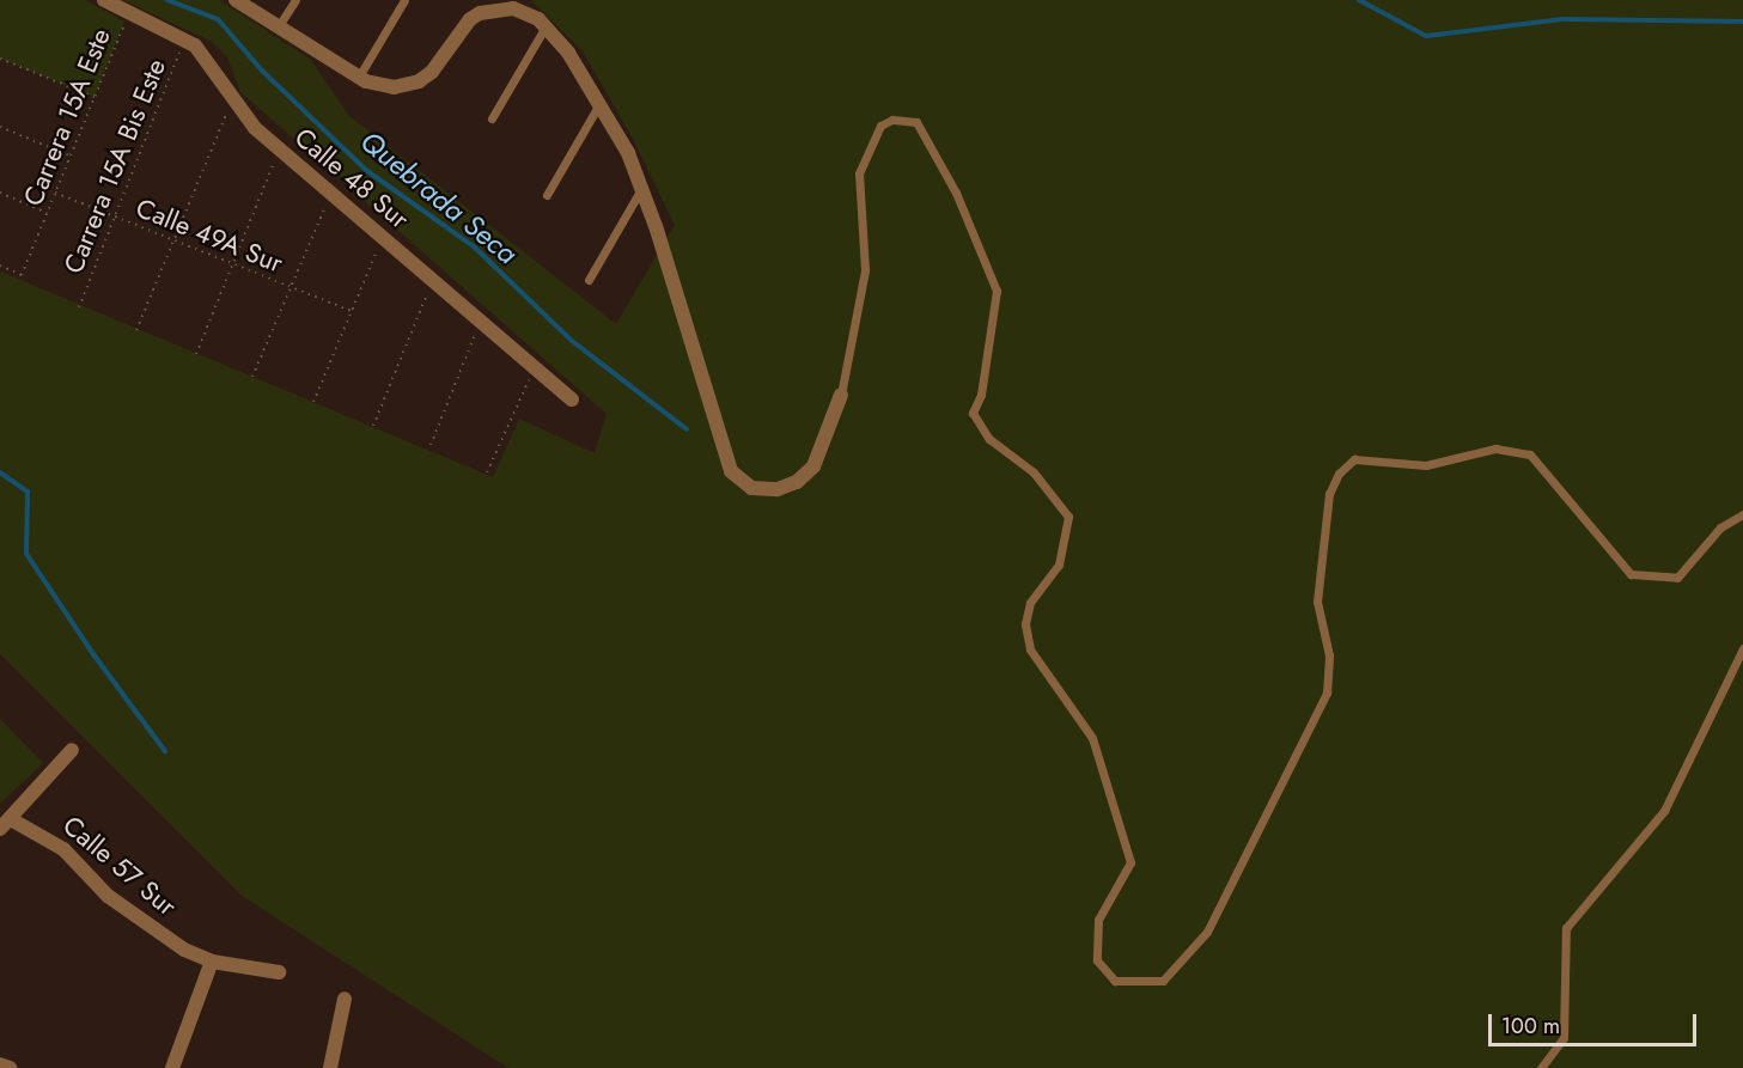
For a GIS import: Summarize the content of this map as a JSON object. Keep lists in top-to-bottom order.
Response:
{
  "streets": {
    "street": ["Calle 48 Sur", "Calle 57 Sur"],
    "path": ["Carrera 15A Este", "Carrera 15A Bis Este", "Calle 49A Sur"]
  },
  "crossings": [
    ["Carrera 15A Este", "Calle 48 Sur"],
    ["Carrera 15A Este", "Calle 49A Sur"],
    ["Carrera 15A Bis Este", "Calle 48 Sur"],
    ["Carrera 15A Bis Este", "Calle 49A Sur"]
  ],
  "water": ["Quebrada Seca"],
  "scale_bar": "100 m"
}
